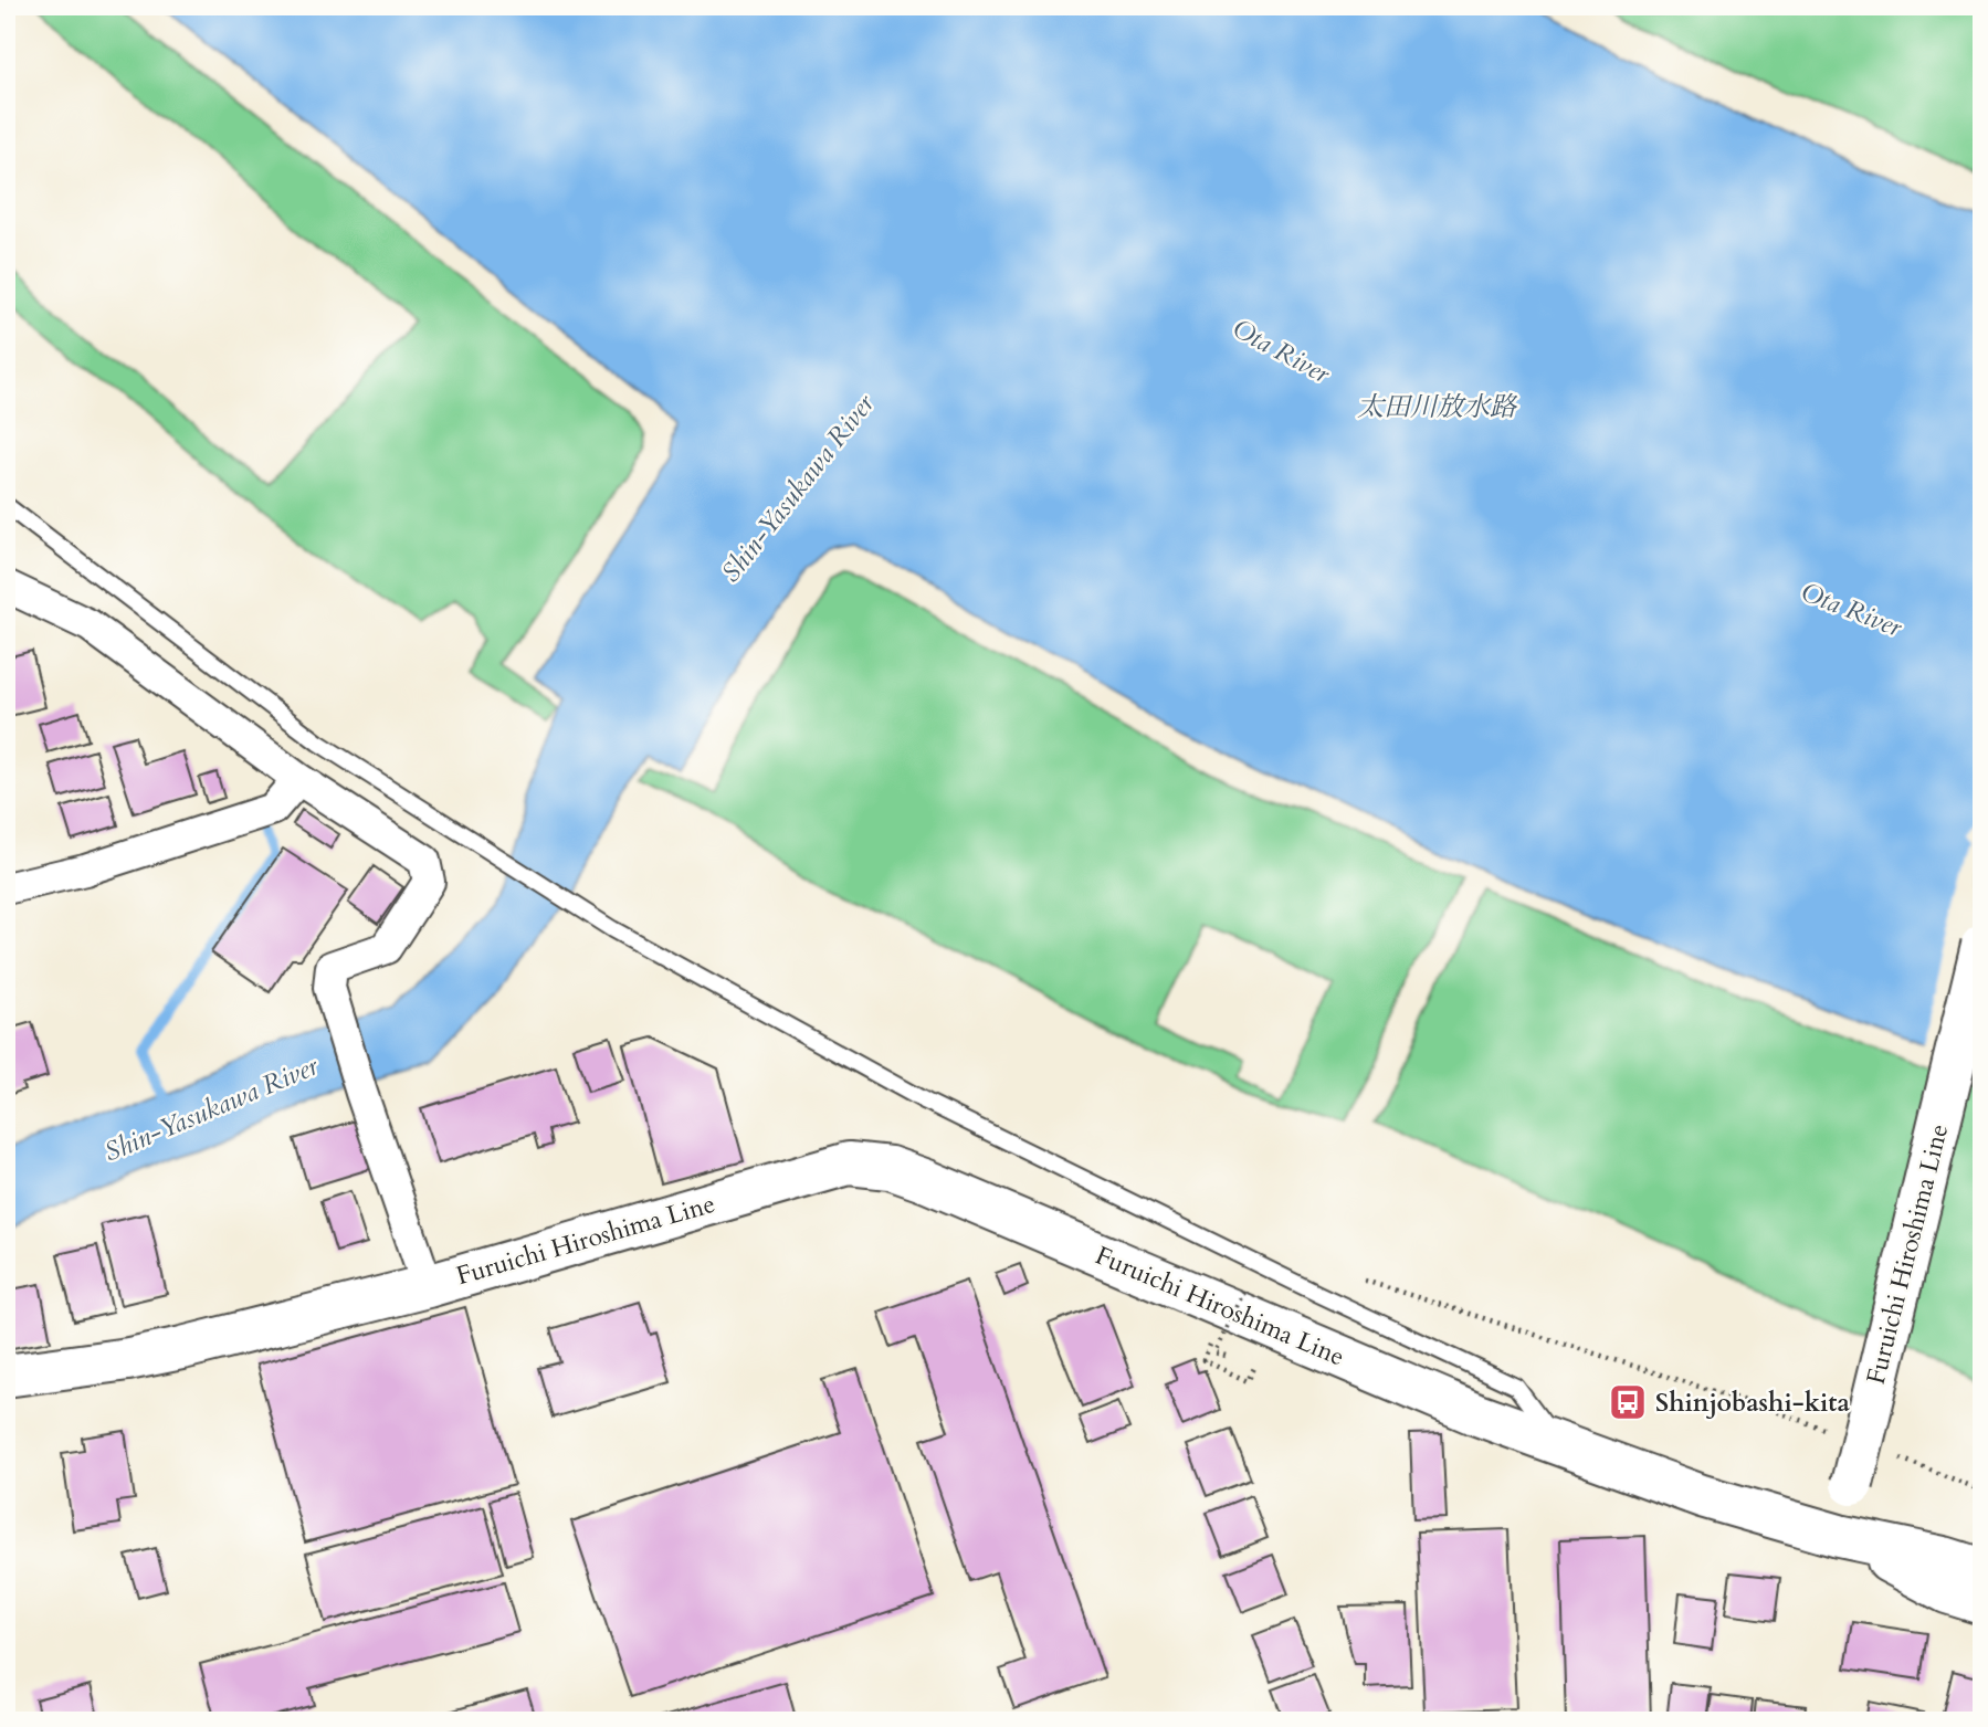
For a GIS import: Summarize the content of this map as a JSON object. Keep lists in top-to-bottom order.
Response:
{
  "streets": {
    "main road": ["Furuichi Hiroshima Line"]
  },
  "water": ["Ota River", "太田川放水路", "Shin-Yasukawa River"],
  "places": {
    "bus stop": ["Shinjobashi-kita"]
  }
}
